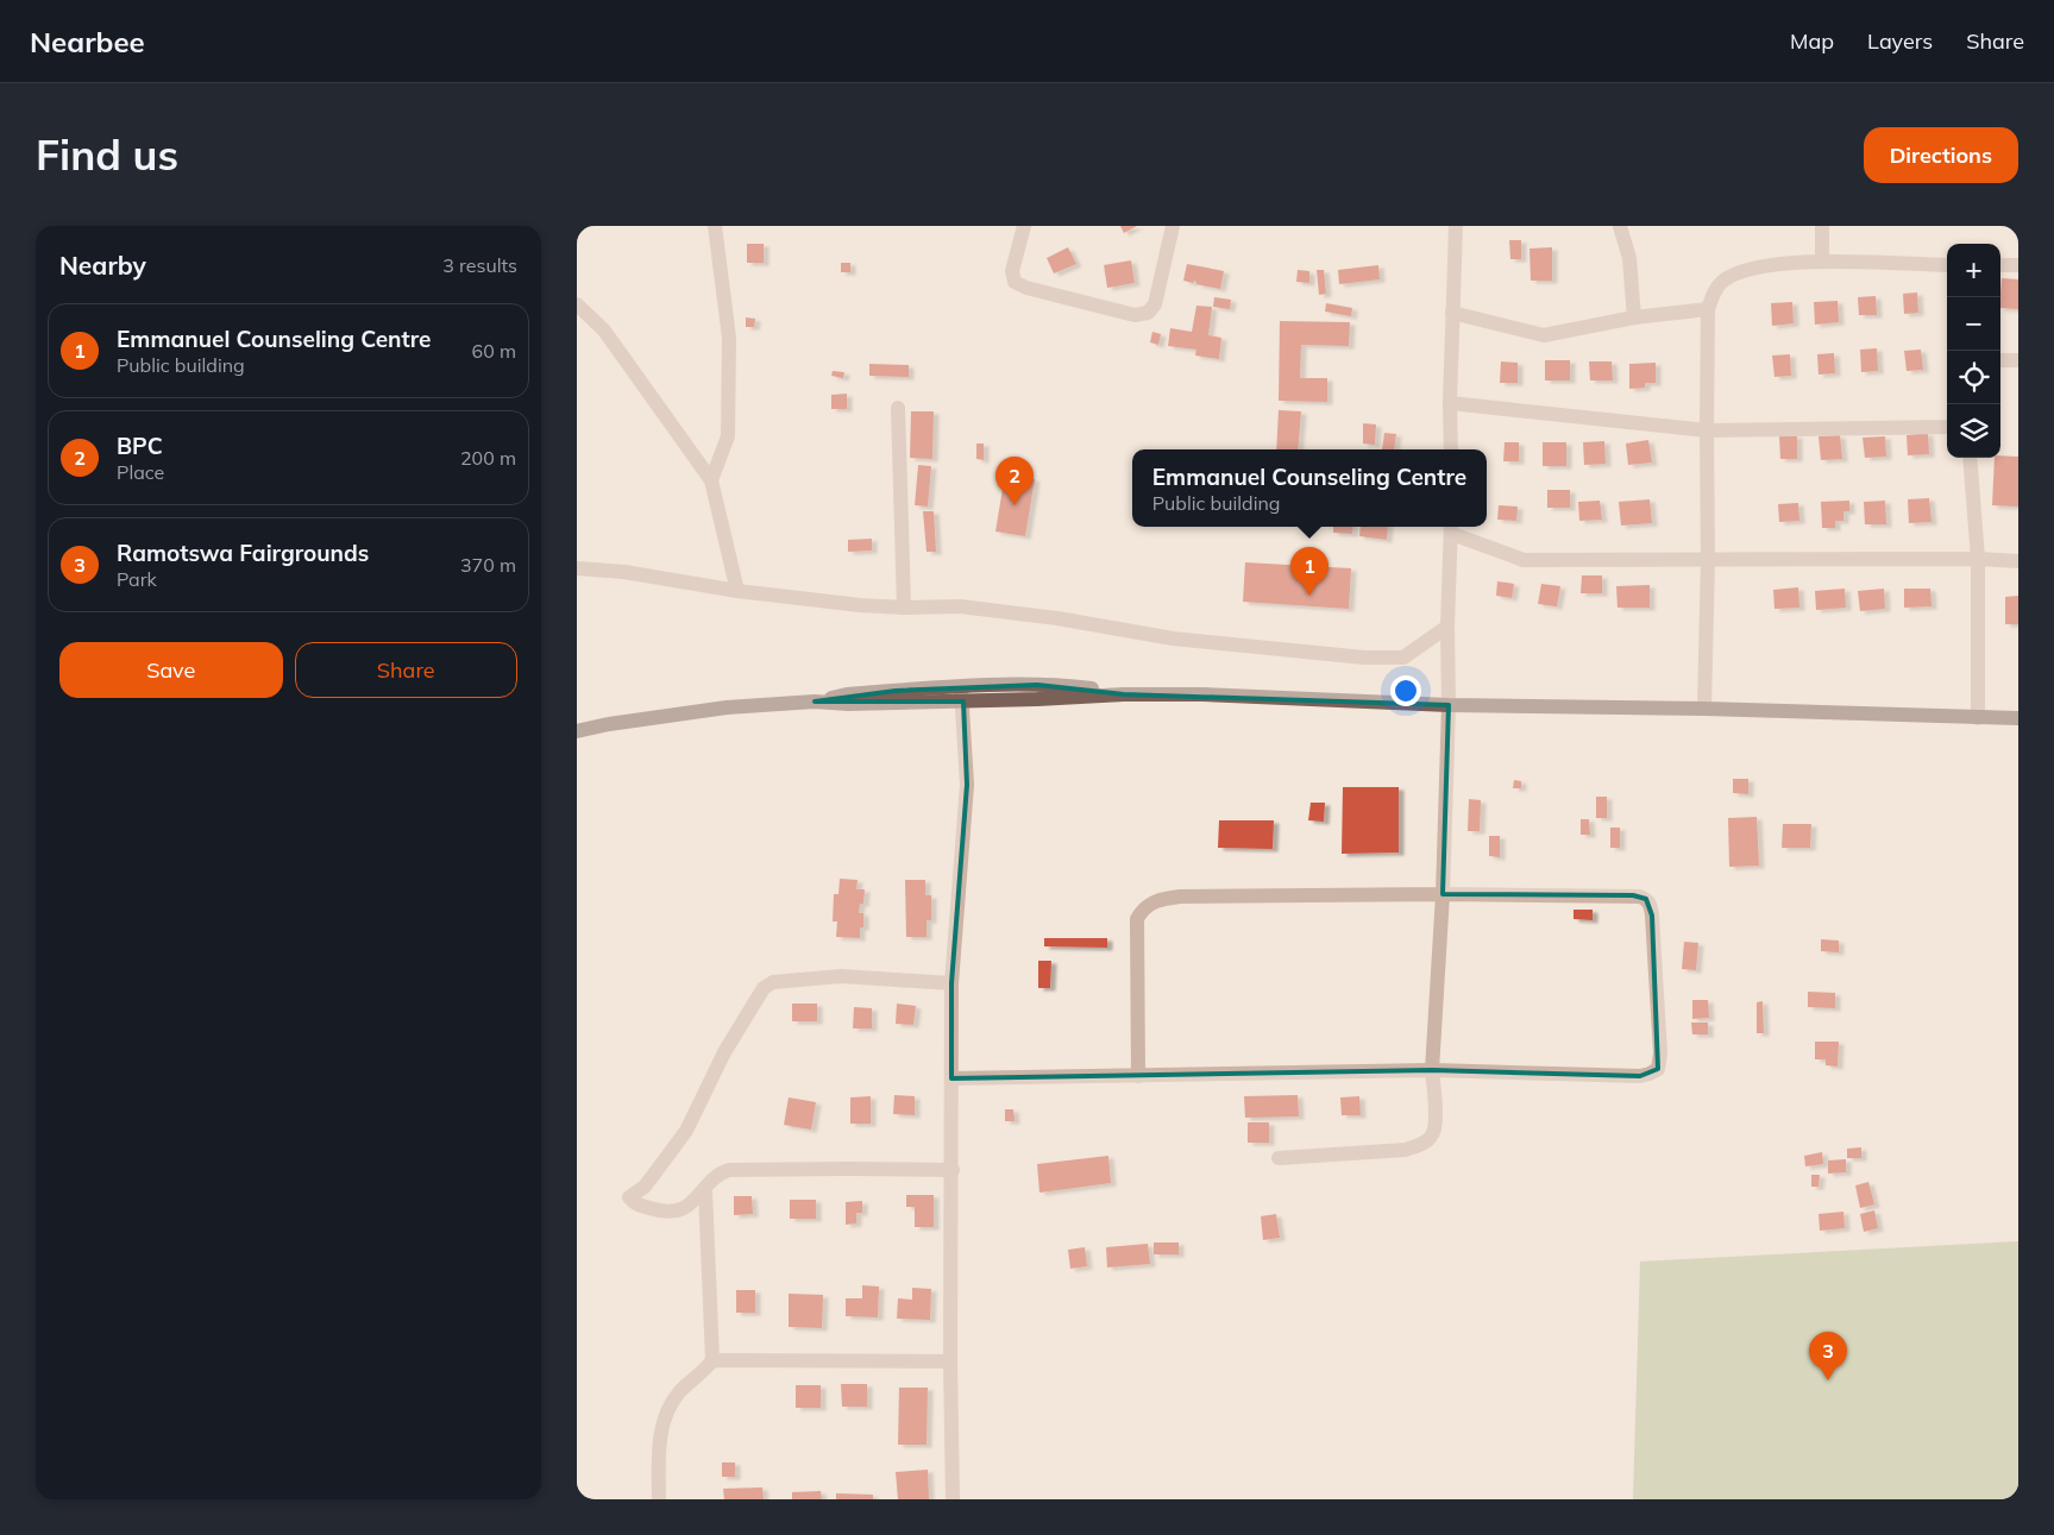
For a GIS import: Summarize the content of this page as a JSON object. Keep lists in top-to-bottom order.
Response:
{
  "page": {
    "header": "Nearbee",
    "nav": ["Map", "Layers", "Share"],
    "buttons": [
      "Directions",
      ["Save", "Share"]
    ],
    "title": "Find us",
    "heading": ["Nearby", "3 results"],
    "map_buttons": ["+", "−"],
    "list": [
      {
        "mark": "1",
        "name": "Emmanuel Counseling Centre",
        "note": "Public building",
        "value": "60 m"
      },
      {
        "mark": "2",
        "name": "BPC",
        "note": "Place",
        "value": "200 m"
      },
      {
        "mark": "3",
        "name": "Ramotswa Fairgrounds",
        "note": "Park",
        "value": "370 m"
      }
    ],
    "popup": ["Emmanuel Counseling Centre", "Public building"],
    "pins": ["2", "1", "3"]
  }
}
